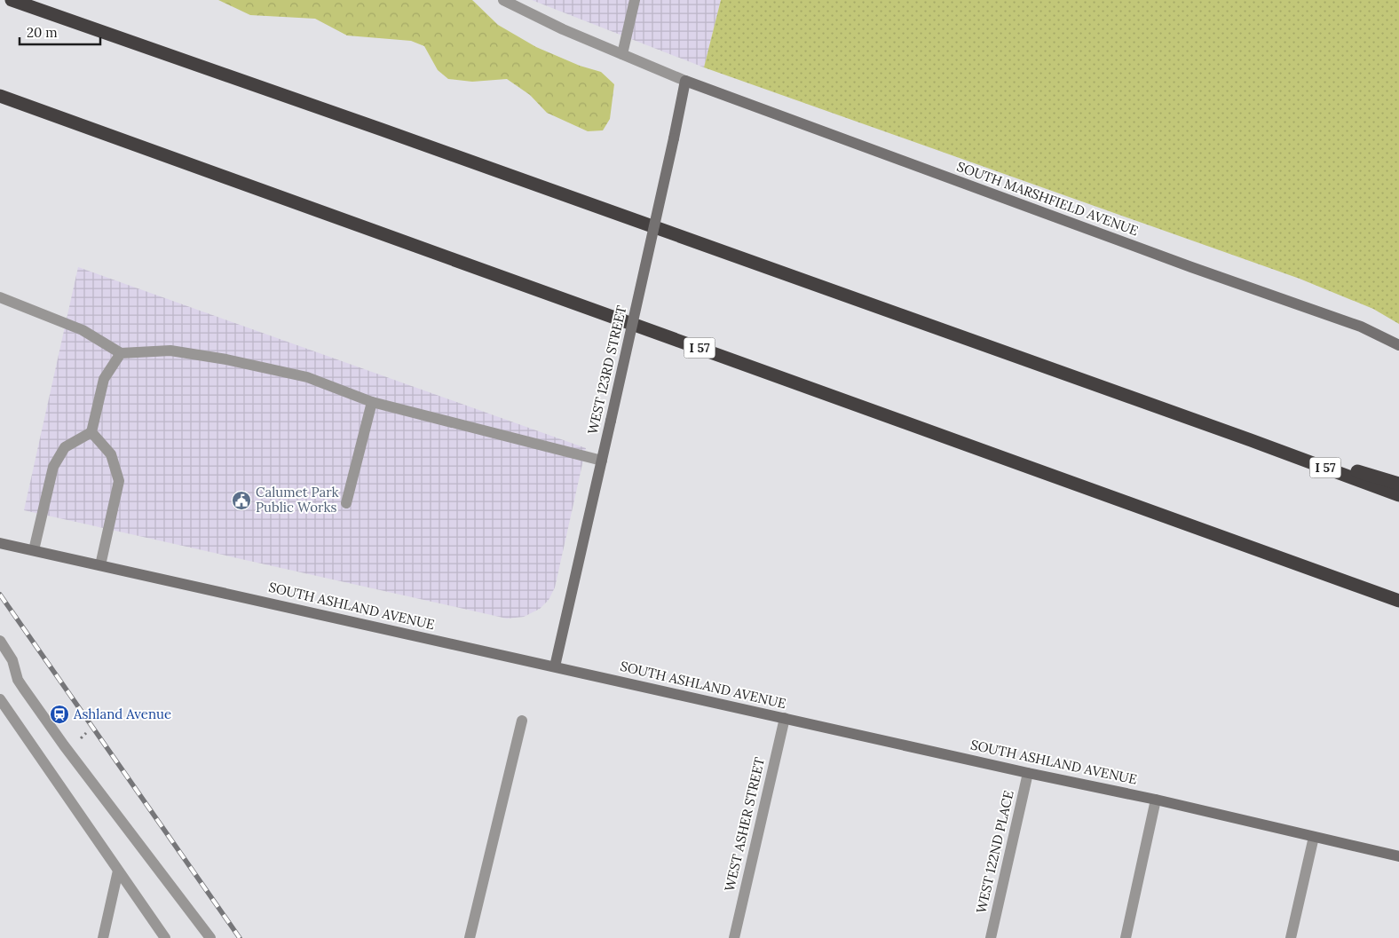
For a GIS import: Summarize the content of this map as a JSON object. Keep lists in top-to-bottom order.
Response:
{
  "streets": {
    "highway": ["I 57"],
    "main road": ["SOUTH MARSHFIELD AVENUE", "WEST 123RD STREET", "SOUTH ASHLAND AVENUE"],
    "street": ["WEST ASHER STREET", "WEST 122ND PLACE"]
  },
  "crossings": [
    ["SOUTH MARSHFIELD AVENUE", "WEST 123RD STREET"],
    ["WEST 123RD STREET", "SOUTH ASHLAND AVENUE"],
    ["SOUTH ASHLAND AVENUE", "WEST ASHER STREET"],
    ["SOUTH ASHLAND AVENUE", "WEST 122ND PLACE"]
  ],
  "places": {
    "public building": ["Calumet Park Public Works"],
    "station": ["Ashland Avenue"]
  },
  "scale_bar": "20 m"
}
